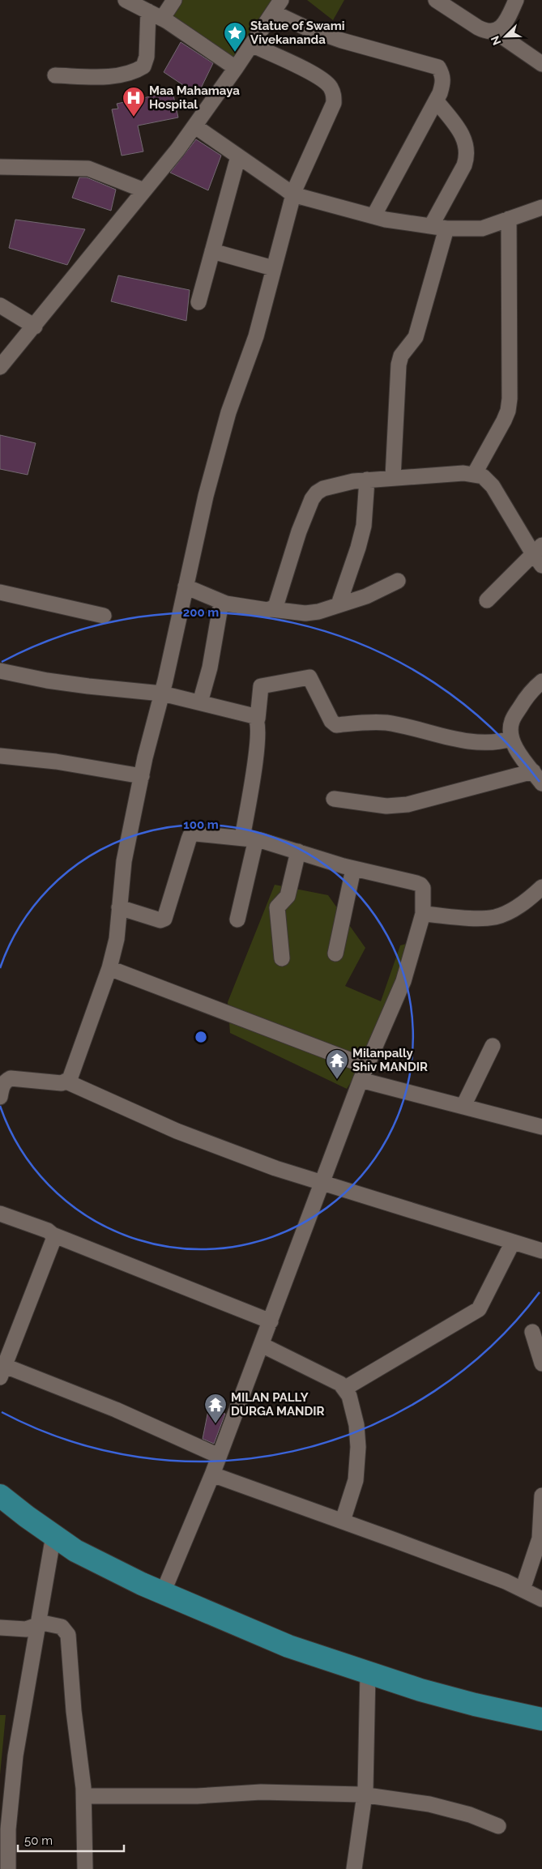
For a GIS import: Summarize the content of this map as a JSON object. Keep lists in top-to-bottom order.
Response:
{
  "places": {
    "place": ["Statue of Swami Vivekananda"],
    "hospital": ["Maa Mahamaya Hospital"],
    "temple": ["Milanpally Shiv MANDIR", "MILAN PALLY DURGA MANDIR"]
  },
  "scale_bar": "50 m",
  "north": "bottom left",
  "rings": ["200 m", "100 m"]
}
